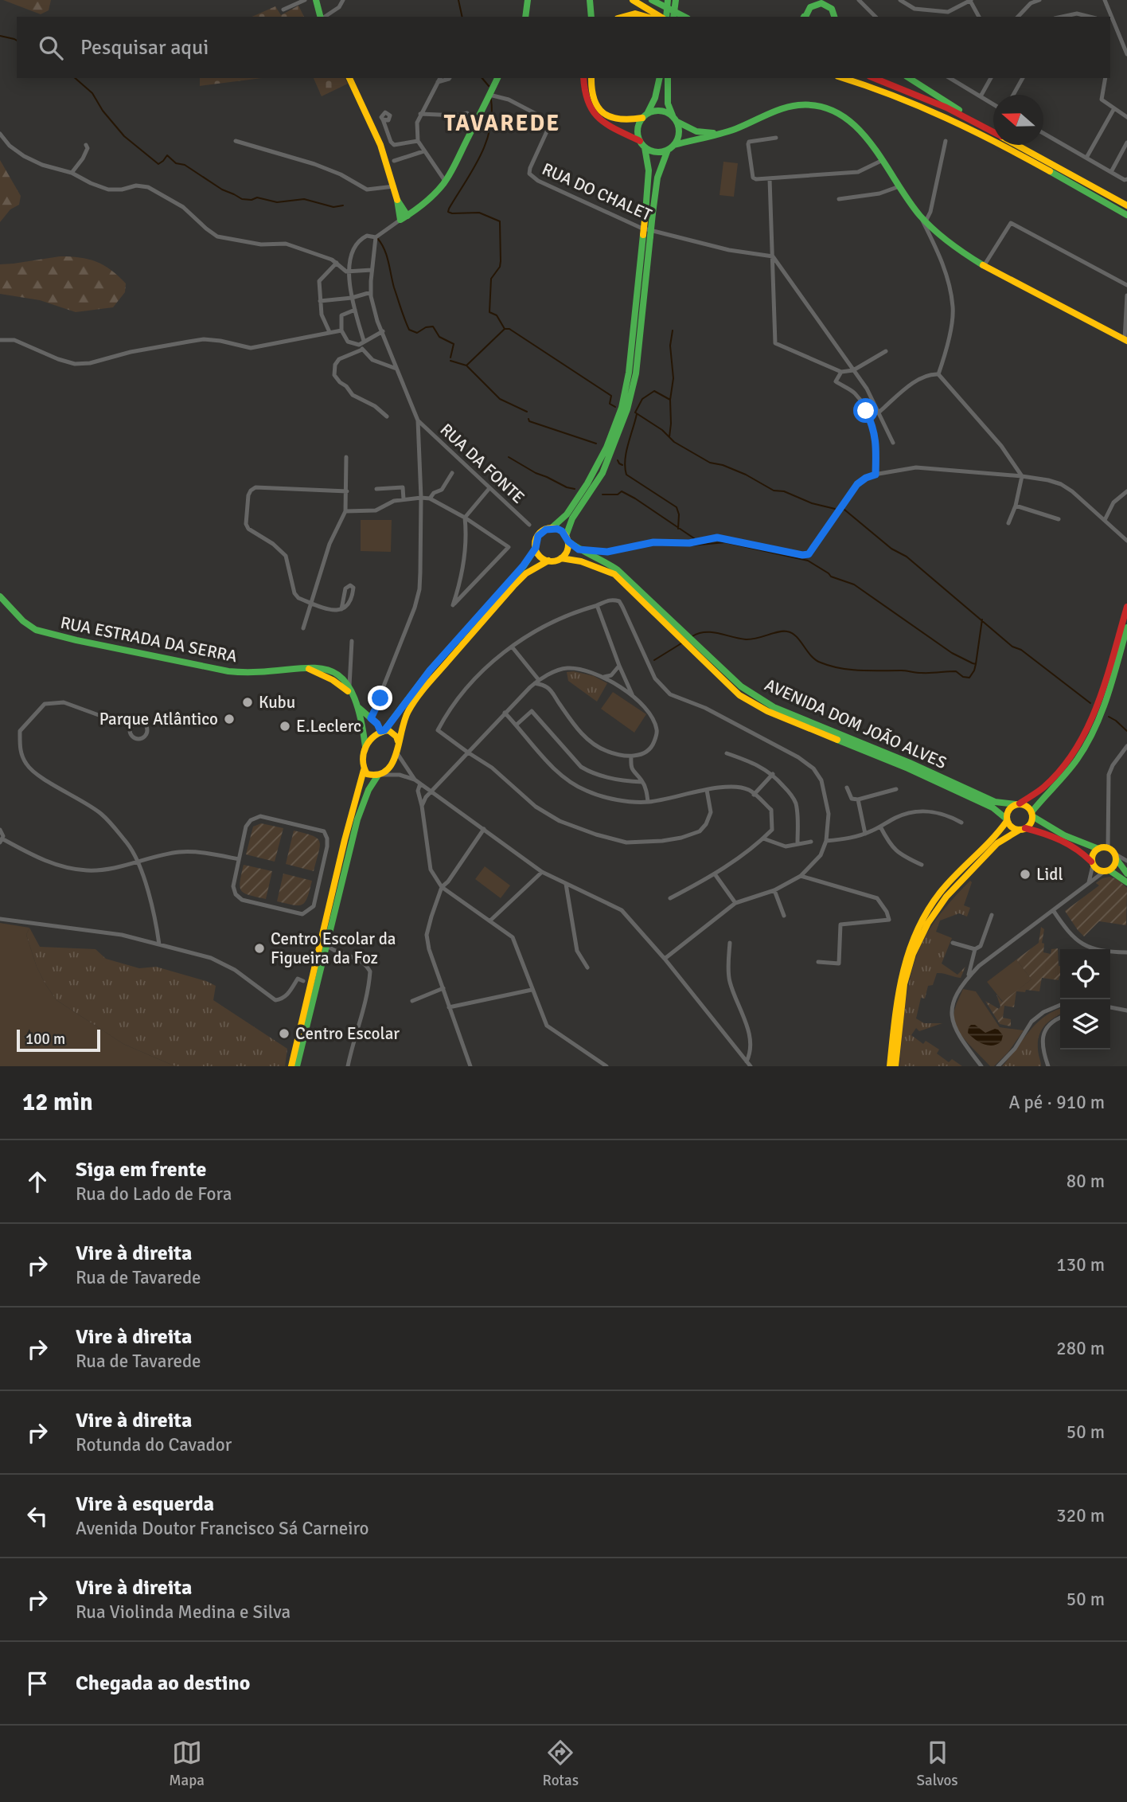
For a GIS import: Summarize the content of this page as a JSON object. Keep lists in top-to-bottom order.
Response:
{
  "streets": {
    "main road": ["RUA ESTRADA DA SERRA", "AVENIDA DOM JOÃO ALVES"],
    "street": ["RUA DO CHALET", "RUA DA FONTE"]
  },
  "districts": ["TAVAREDE"],
  "places": [
    "Kubu",
    "Parque Atlântico",
    "E.Leclerc",
    "Lidl",
    "Centro Escolar da Figueira da Foz",
    "Centro Escolar"
  ],
  "scale_bar": "100 m",
  "north": "left",
  "page": {
    "search": "Pesquisar aqui",
    "scale": "100 m",
    "heading": ["12 min", "A pé · 910 m"],
    "list": [
      ["Siga em frente", "Rua do Lado de Fora", "80 m"],
      ["Vire à direita", "Rua de Tavarede", "130 m"],
      ["Vire à direita", "Rua de Tavarede", "280 m"],
      ["Vire à direita", "Rotunda do Cavador", "50 m"],
      ["Vire à esquerda", "Avenida Doutor Francisco Sá Carneiro", "320 m"],
      ["Vire à direita", "Rua Violinda Medina e Silva", "50 m"],
      "Chegada ao destino"
    ],
    "nav": ["Mapa", "Rotas", "Salvos"]
  }
}
